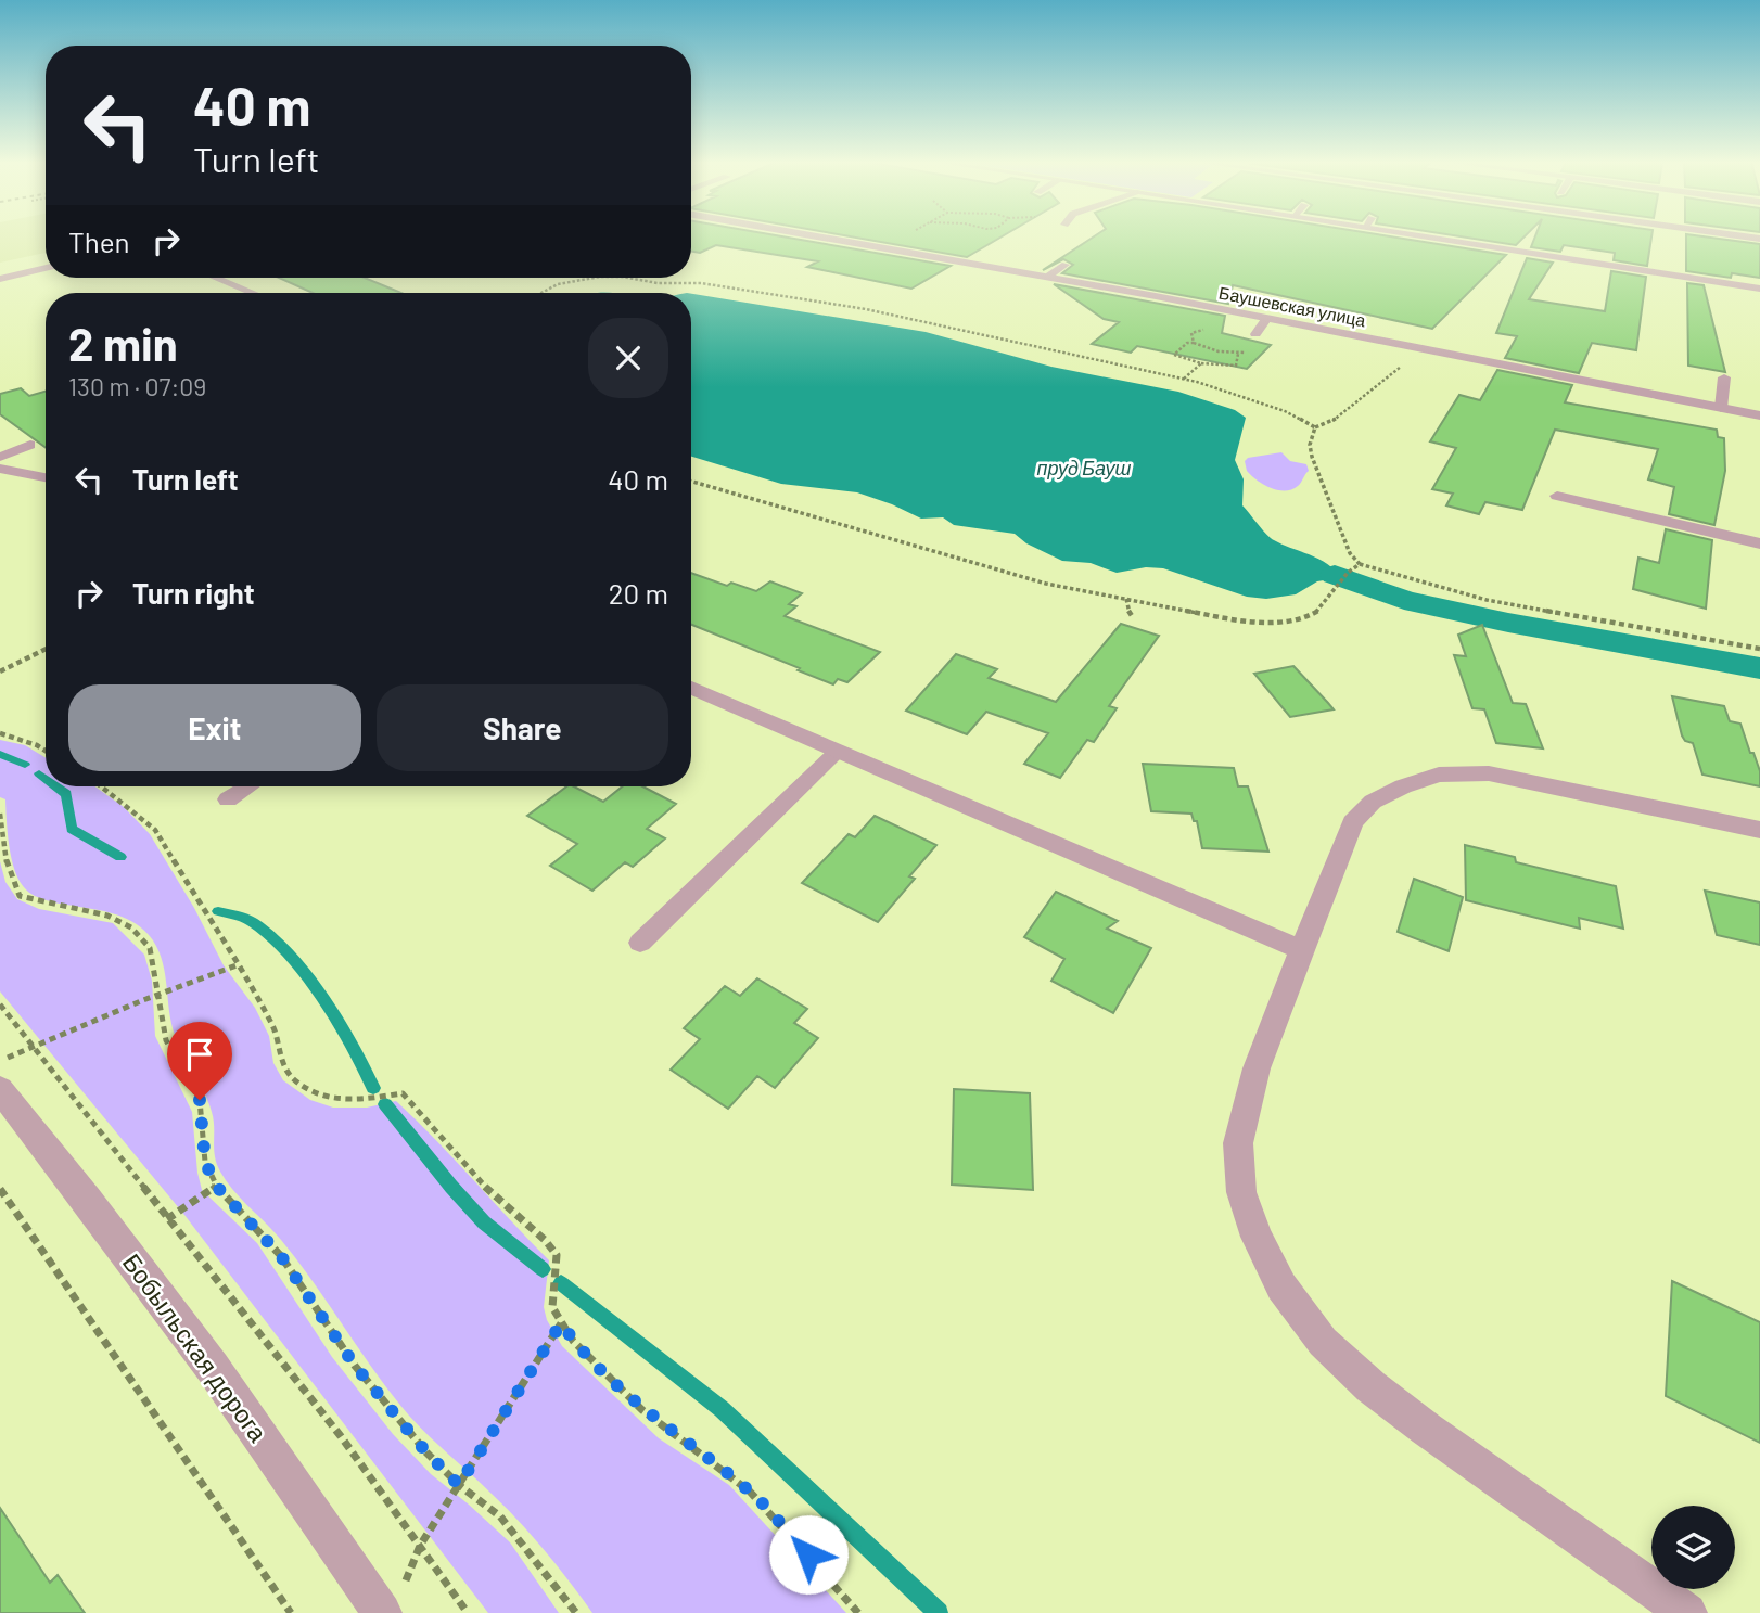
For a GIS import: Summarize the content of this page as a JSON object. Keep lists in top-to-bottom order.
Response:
{
  "streets": {
    "street": ["Баушевская улица", "Бобыльская дорога"]
  },
  "water": ["пруд Бауш"],
  "page": {
    "turn": ["40 m", "Turn left"],
    "then": "Then",
    "heading": ["2 min", "130 m · 07:09"],
    "list": [
      {
        "name": "Turn left",
        "value": "40 m"
      },
      {
        "name": "Turn right",
        "value": "20 m"
      }
    ],
    "buttons": ["Exit", "Share"]
  }
}
